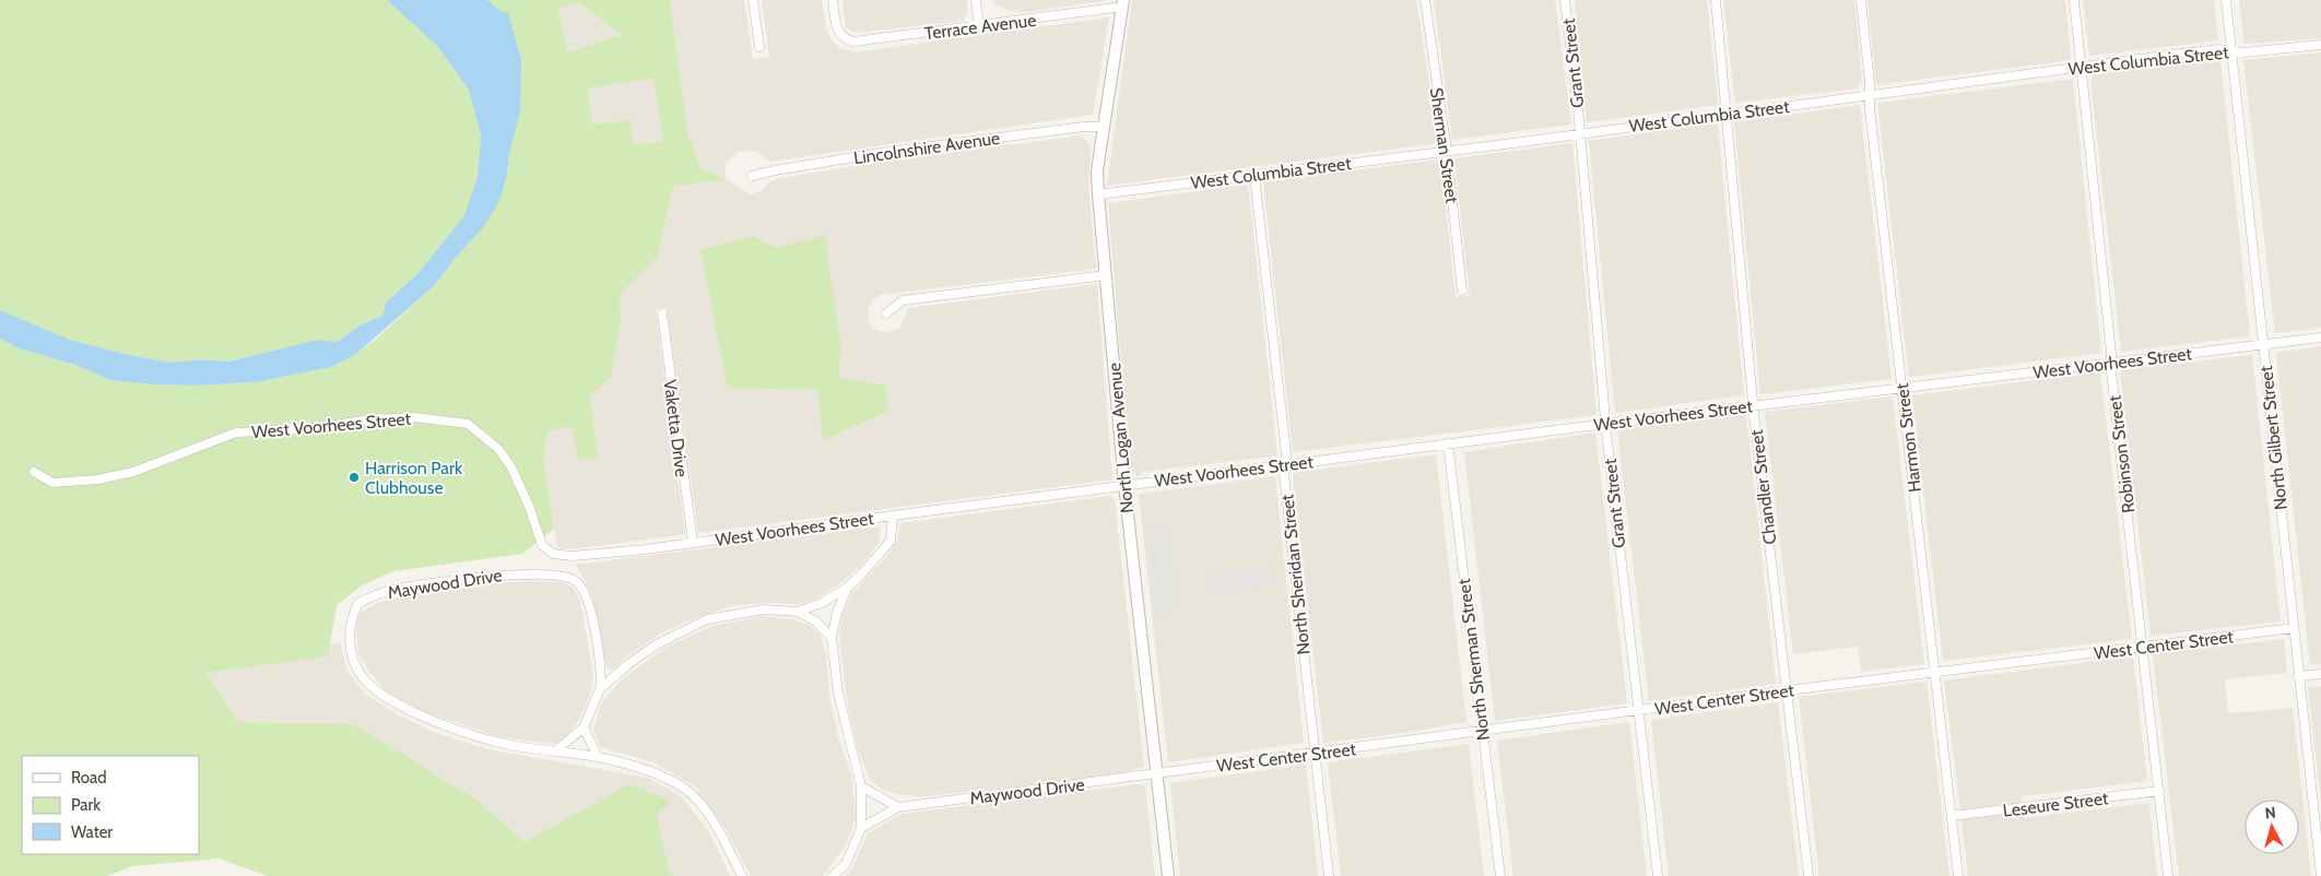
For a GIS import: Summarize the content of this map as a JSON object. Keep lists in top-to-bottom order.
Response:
{
  "streets": {
    "street": [
      "Terrace Avenue",
      "West Columbia Street",
      "Grant Street",
      "Sherman Street",
      "Lincolnshire Avenue",
      "West Voorhees Street",
      "Vaketta Drive",
      "North Logan Avenue",
      "Harmon Street",
      "North Gilbert Street",
      "Robinson Street",
      "Chandler Street",
      "North Sheridan Street",
      "Maywood Drive",
      "West Center Street",
      "North Sherman Street",
      "Leseure Street"
    ]
  },
  "crossings": [
    ["Terrace Avenue", "North Logan Avenue"],
    ["West Columbia Street", "Grant Street"],
    ["West Columbia Street", "Sherman Street"],
    ["West Columbia Street", "North Logan Avenue"],
    ["West Columbia Street", "Harmon Street"],
    ["West Columbia Street", "North Gilbert Street"],
    ["West Columbia Street", "Robinson Street"],
    ["West Columbia Street", "Chandler Street"],
    ["West Columbia Street", "North Sheridan Street"],
    ["Grant Street", "West Voorhees Street"],
    ["Grant Street", "West Center Street"],
    ["Lincolnshire Avenue", "North Logan Avenue"],
    ["West Voorhees Street", "Vaketta Drive"],
    ["West Voorhees Street", "North Logan Avenue"],
    ["West Voorhees Street", "Harmon Street"],
    ["West Voorhees Street", "North Gilbert Street"],
    ["West Voorhees Street", "Robinson Street"],
    ["West Voorhees Street", "Chandler Street"],
    ["West Voorhees Street", "North Sheridan Street"],
    ["West Voorhees Street", "Maywood Drive"],
    ["West Voorhees Street", "North Sherman Street"],
    ["North Logan Avenue", "Maywood Drive"],
    ["North Logan Avenue", "West Center Street"],
    ["Harmon Street", "West Center Street"],
    ["Harmon Street", "Leseure Street"],
    ["North Gilbert Street", "West Center Street"],
    ["Robinson Street", "West Center Street"],
    ["Robinson Street", "Leseure Street"],
    ["Chandler Street", "West Center Street"],
    ["North Sheridan Street", "West Center Street"],
    ["Maywood Drive", "West Center Street"],
    ["West Center Street", "North Sherman Street"]
  ],
  "places": ["Harrison Park Clubhouse"],
  "legend": ["Road", "Park", "Water"],
  "north": "top"
}
